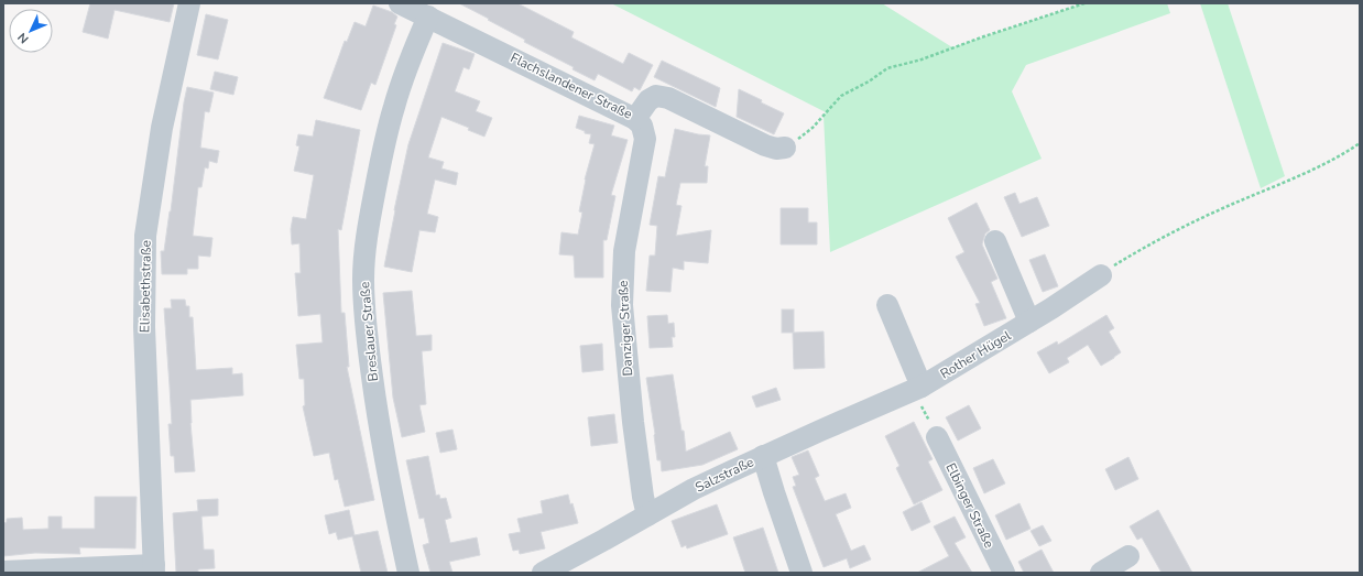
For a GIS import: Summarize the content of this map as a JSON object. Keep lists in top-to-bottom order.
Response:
{
  "streets": {
    "street": [
      "Flachslandener Straße",
      "Elisabethstraße",
      "Danziger Straße",
      "Breslauer Straße",
      "Rother Hügel",
      "Salzstraße",
      "Elbinger Straße"
    ]
  },
  "crossings": [
    ["Flachslandener Straße", "Danziger Straße"],
    ["Flachslandener Straße", "Breslauer Straße"],
    ["Danziger Straße", "Salzstraße"],
    ["Rother Hügel", "Salzstraße"]
  ],
  "north": "bottom left"
}
